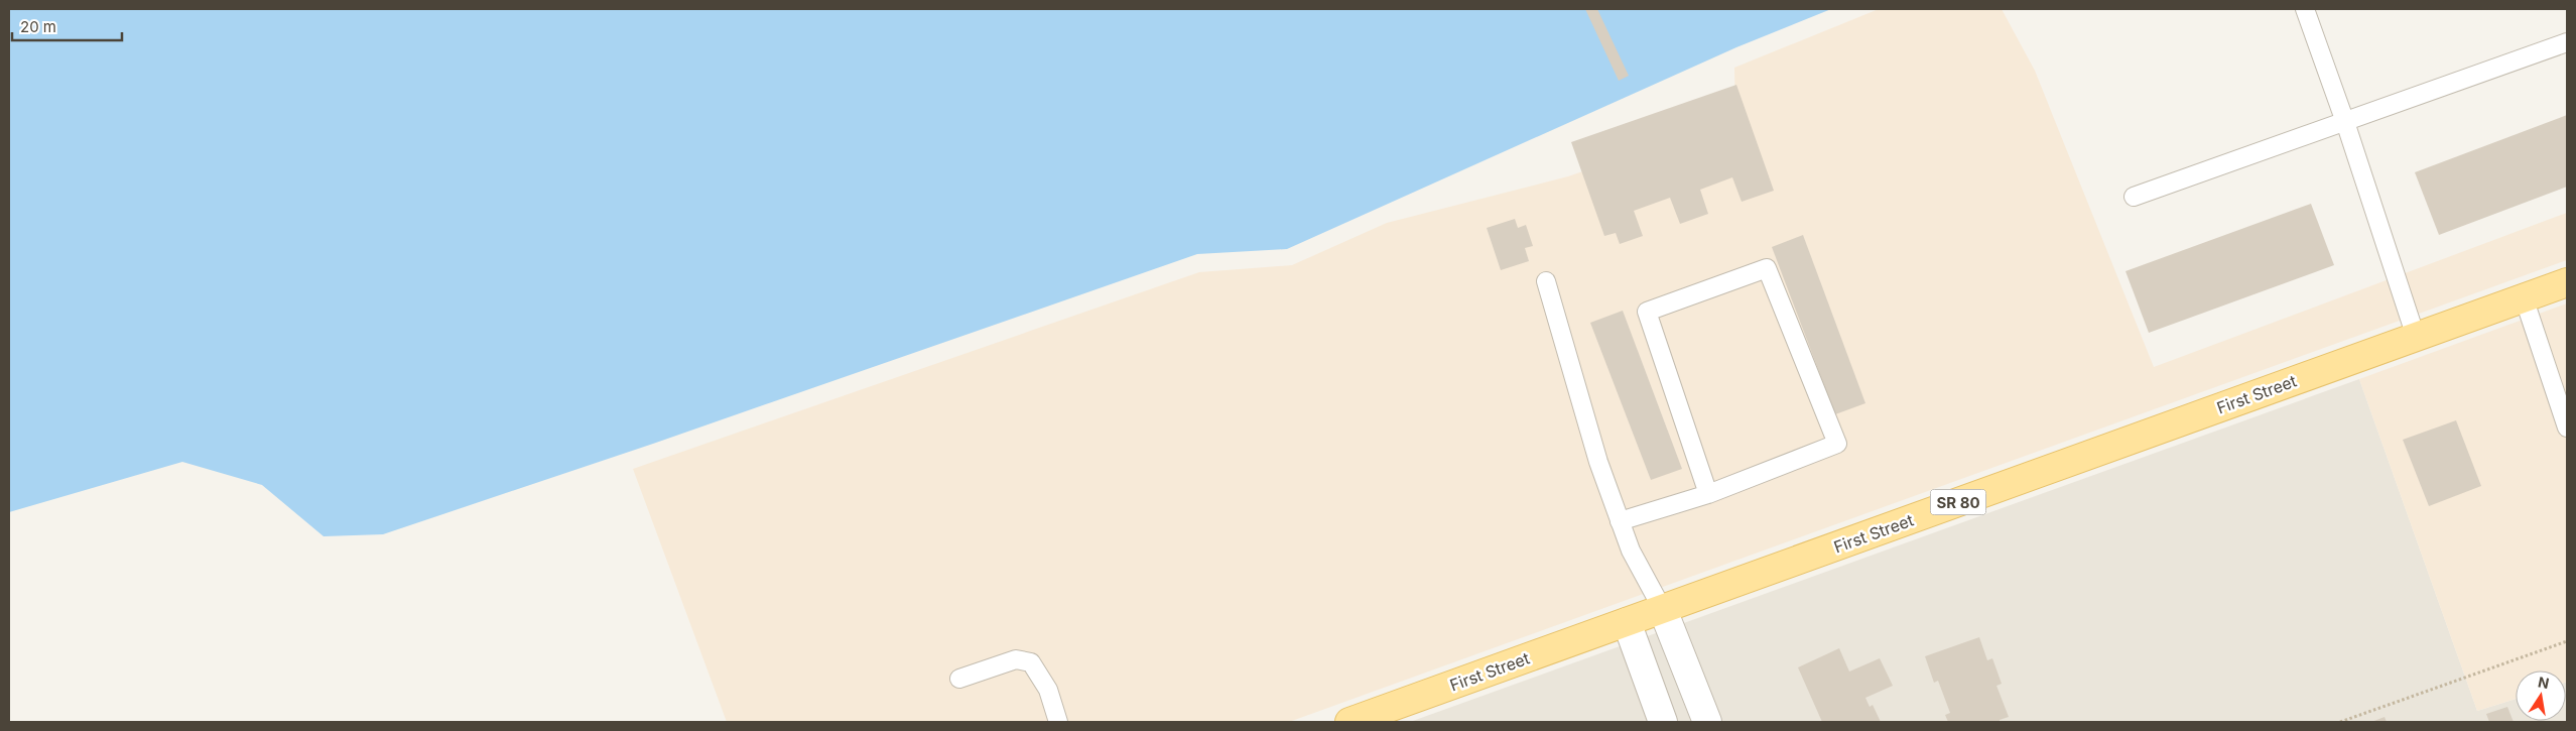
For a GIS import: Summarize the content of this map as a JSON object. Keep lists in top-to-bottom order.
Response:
{
  "streets": {
    "main road": ["First Street", "SR 80"]
  },
  "scale_bar": "20 m",
  "north": "top"
}
